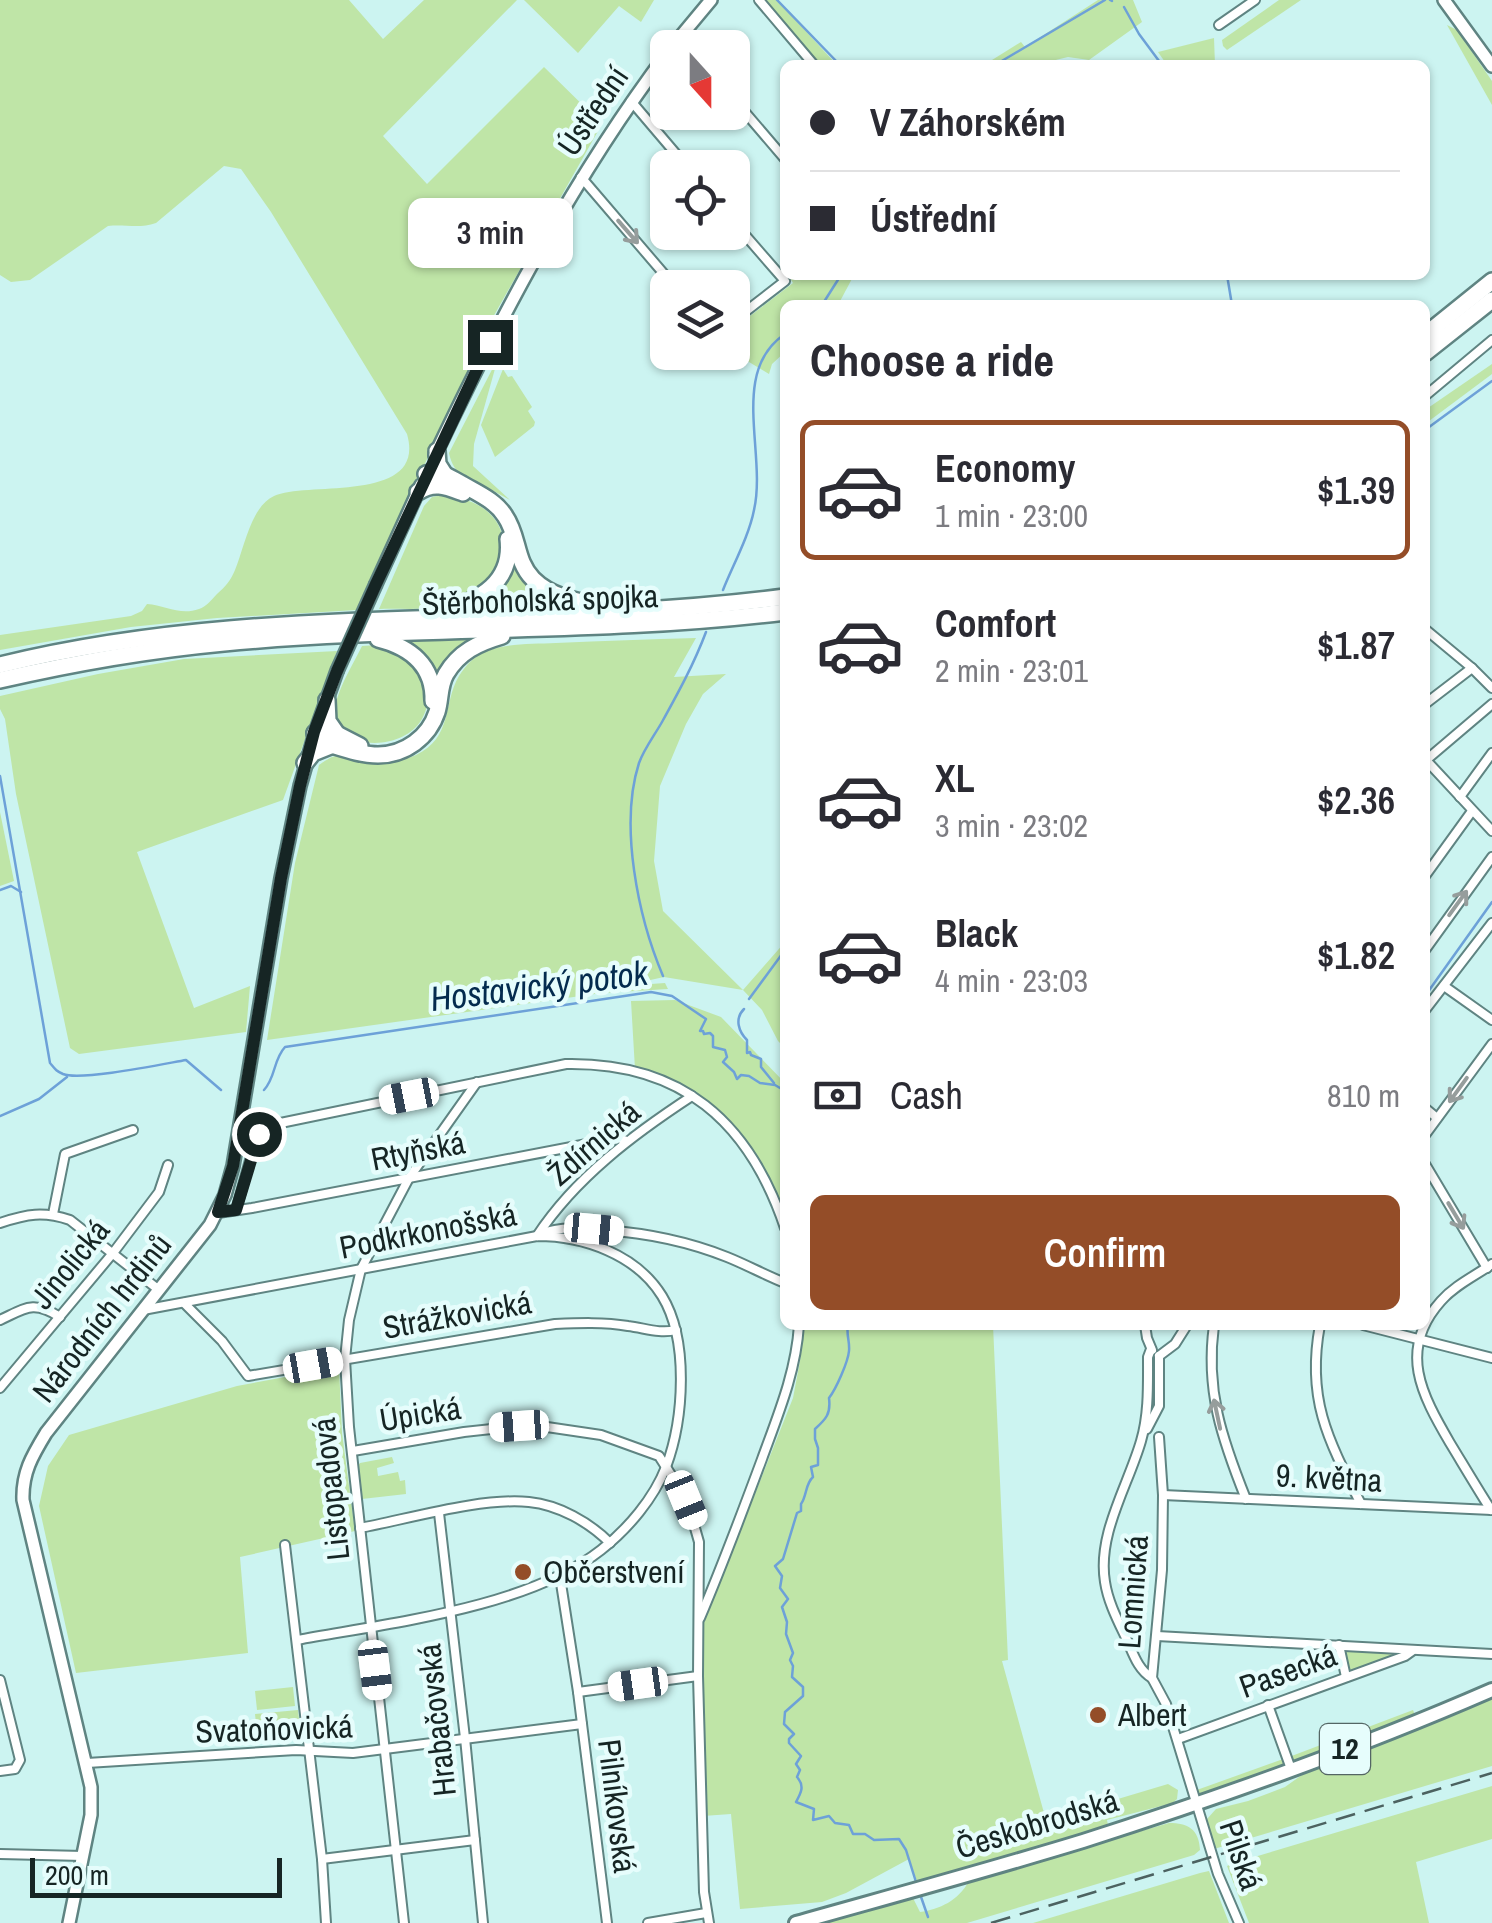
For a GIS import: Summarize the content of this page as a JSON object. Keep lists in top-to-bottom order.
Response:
{
  "streets": {
    "highway": ["Štěrboholská spojka"],
    "main road": ["12", "Českobrodská"],
    "street": [
      "Ústřední",
      "Ždírnická",
      "Rtyňská",
      "Podkrkonošská",
      "Jinolická",
      "Strážkovická",
      "Národních hrdinů",
      "Úpická",
      "9. května",
      "Listopadová",
      "Lomnická",
      "Pasecká",
      "Hrabačovská",
      "Svatoňovická",
      "Pilníkovská",
      "Pilská"
    ]
  },
  "crossings": [
    ["Ždírnická", "Rtyňská"],
    ["Ždírnická", "Podkrkonošská"],
    ["Rtyňská", "Národních hrdinů"],
    ["Rtyňská", "Listopadová"],
    ["Podkrkonošská", "Strážkovická"],
    ["Podkrkonošská", "Národních hrdinů"],
    ["Podkrkonošská", "Úpická"],
    ["Podkrkonošská", "Listopadová"],
    ["Podkrkonošská", "Hrabačovská"],
    ["Podkrkonošská", "Pilníkovská"],
    ["Strážkovická", "Listopadová"],
    ["Národních hrdinů", "Svatoňovická"],
    ["Úpická", "Listopadová"],
    ["9. května", "Lomnická"],
    ["Listopadová", "Svatoňovická"],
    ["Lomnická", "Pasecká"],
    ["Lomnická", "Českobrodská"],
    ["Lomnická", "Pilská"],
    ["Hrabačovská", "Svatoňovická"],
    ["Svatoňovická", "Pilníkovská"],
    ["Českobrodská", "Pilská"]
  ],
  "water": ["Hostavický potok"],
  "places": ["Občerstvení", "Albert"],
  "scale_bar": "200 m",
  "north": "bottom",
  "page": {
    "banner": ["V Záhorském", "Ústřední"],
    "bubble": "3 min",
    "heading": "Choose a ride",
    "list": [
      {
        "name": "Economy",
        "note": "1 min · 23:00",
        "value": "$1.39"
      },
      {
        "name": "Comfort",
        "note": "2 min · 23:01",
        "value": "$1.87"
      },
      {
        "name": "XL",
        "note": "3 min · 23:02",
        "value": "$2.36"
      },
      {
        "name": "Black",
        "note": "4 min · 23:03",
        "value": "$1.82"
      }
    ],
    "pay": ["Cash", "810 m"],
    "buttons": "Confirm",
    "scale": "200 m"
  }
}
